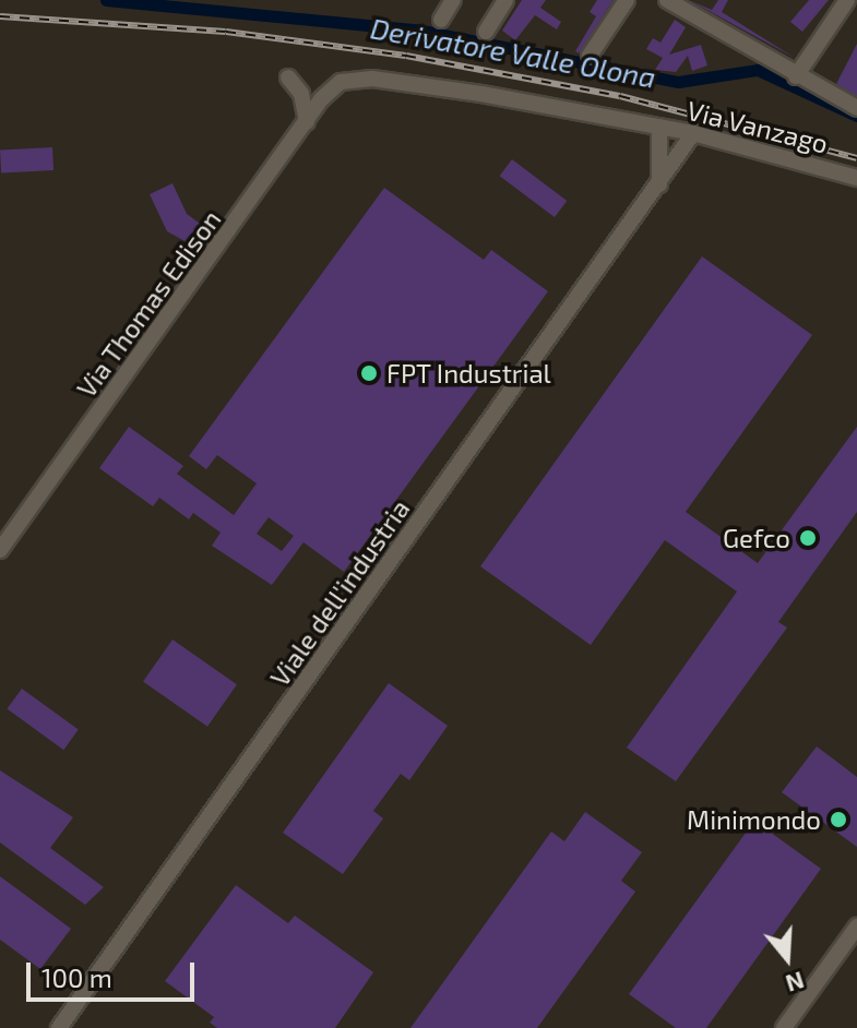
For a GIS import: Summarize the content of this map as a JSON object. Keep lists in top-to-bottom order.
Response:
{
  "streets": {
    "street": ["Via Vanzago", "Via Thomas Edison", "Viale dell'industria"]
  },
  "crossings": [
    ["Via Vanzago", "Via Thomas Edison"],
    ["Via Vanzago", "Viale dell'industria"]
  ],
  "water": ["Derivatore Valle Olona"],
  "places": ["FPT Industrial", "Gefco", "Minimondo"],
  "scale_bar": "100 m",
  "north": "bottom"
}
